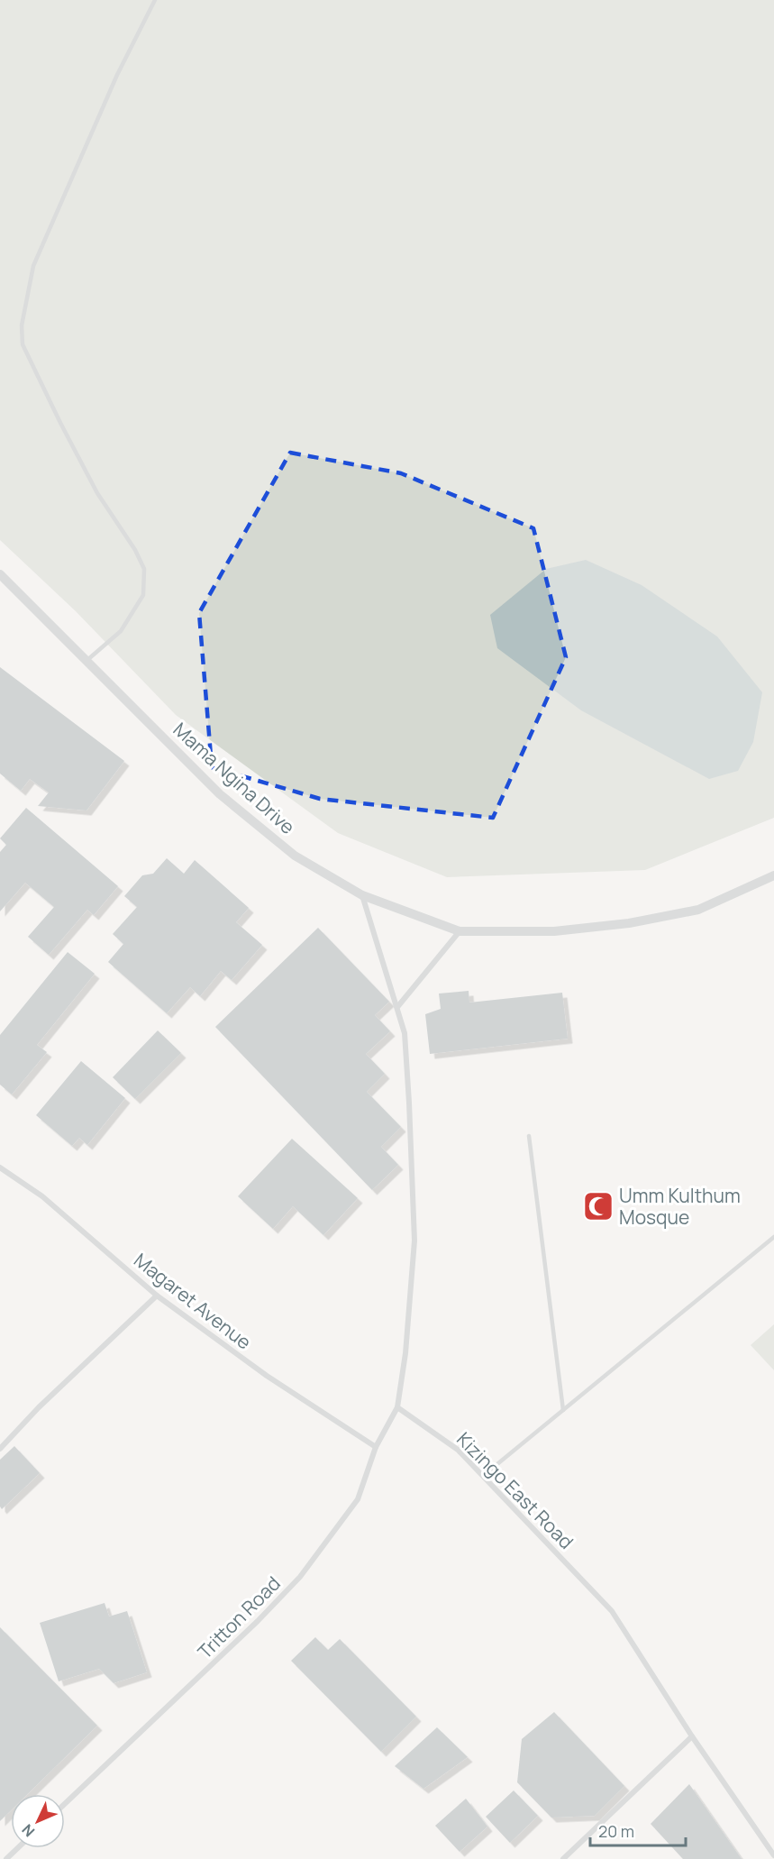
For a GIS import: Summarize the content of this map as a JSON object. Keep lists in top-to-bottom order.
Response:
{
  "streets": {
    "street": [
      "Mama Ngina Drive",
      "Magaret Avenue",
      "Kizingo East Road",
      "Tritton Road"
    ]
  },
  "crossings": [
    ["Magaret Avenue", "Tritton Road"],
    ["Kizingo East Road", "Tritton Road"]
  ],
  "places": {
    "mosque": ["Umm Kulthum Mosque"]
  },
  "scale_bar": "20 m",
  "north": "bottom left"
}
